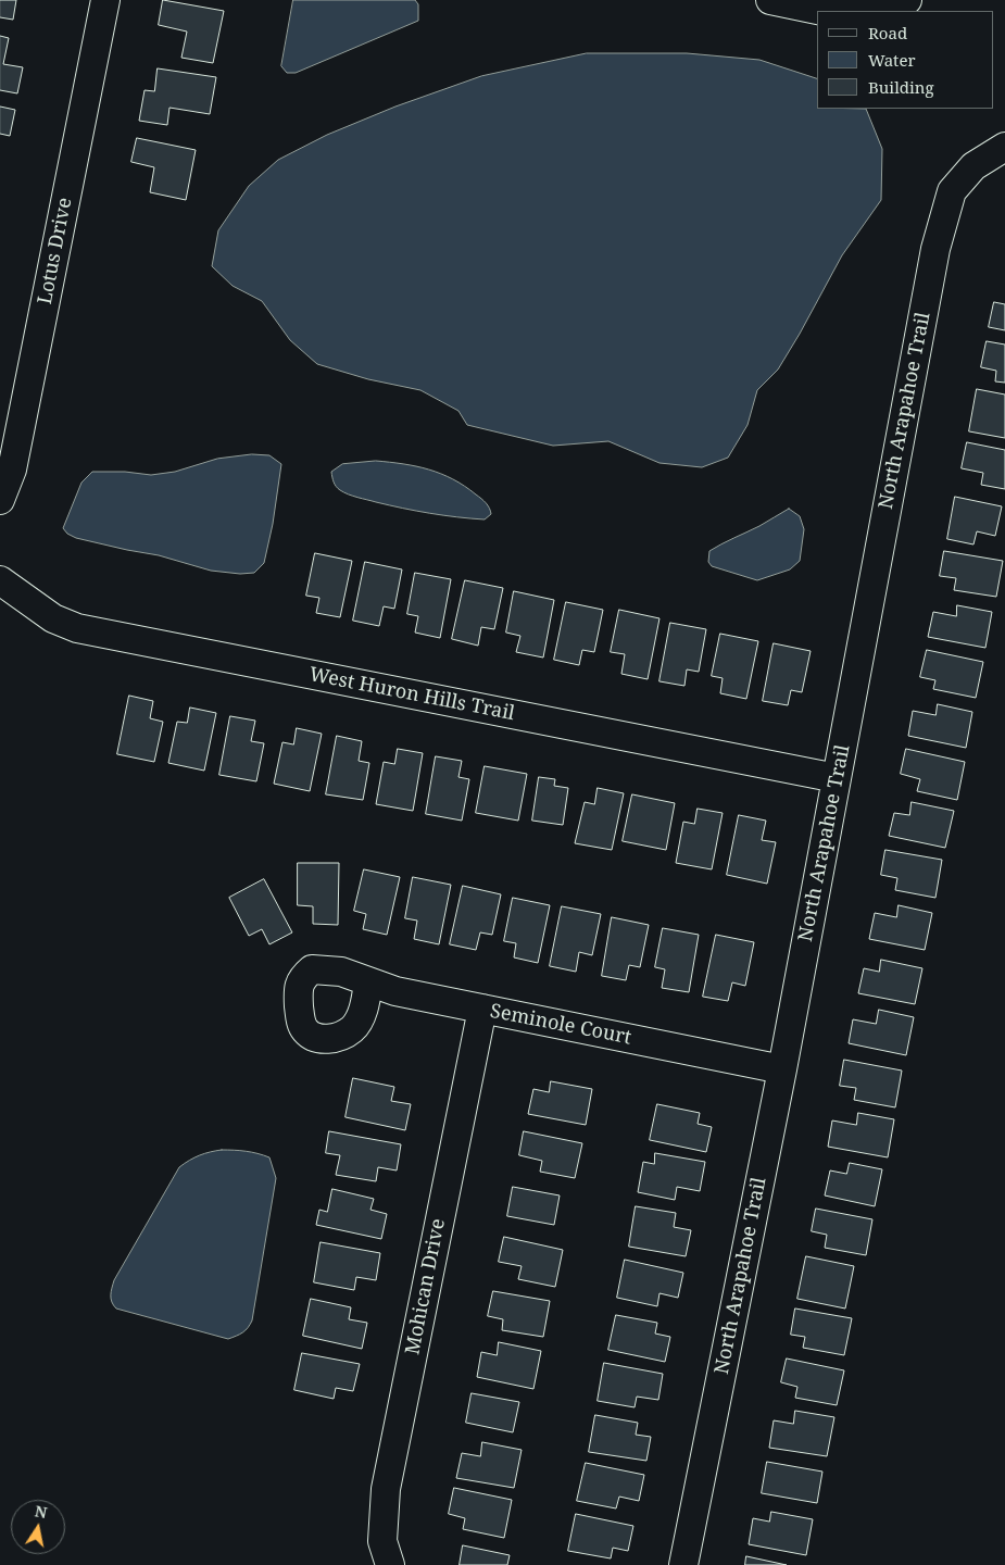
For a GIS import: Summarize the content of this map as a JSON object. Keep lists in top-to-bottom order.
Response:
{
  "streets": {
    "street": [
      "Lotus Drive",
      "North Arapahoe Trail",
      "West Huron Hills Trail",
      "Seminole Court",
      "Mohican Drive"
    ]
  },
  "crossings": [
    ["North Arapahoe Trail", "West Huron Hills Trail"],
    ["North Arapahoe Trail", "Seminole Court"],
    ["Seminole Court", "Mohican Drive"]
  ],
  "legend": ["Road", "Water", "Building"],
  "north": "top"
}
